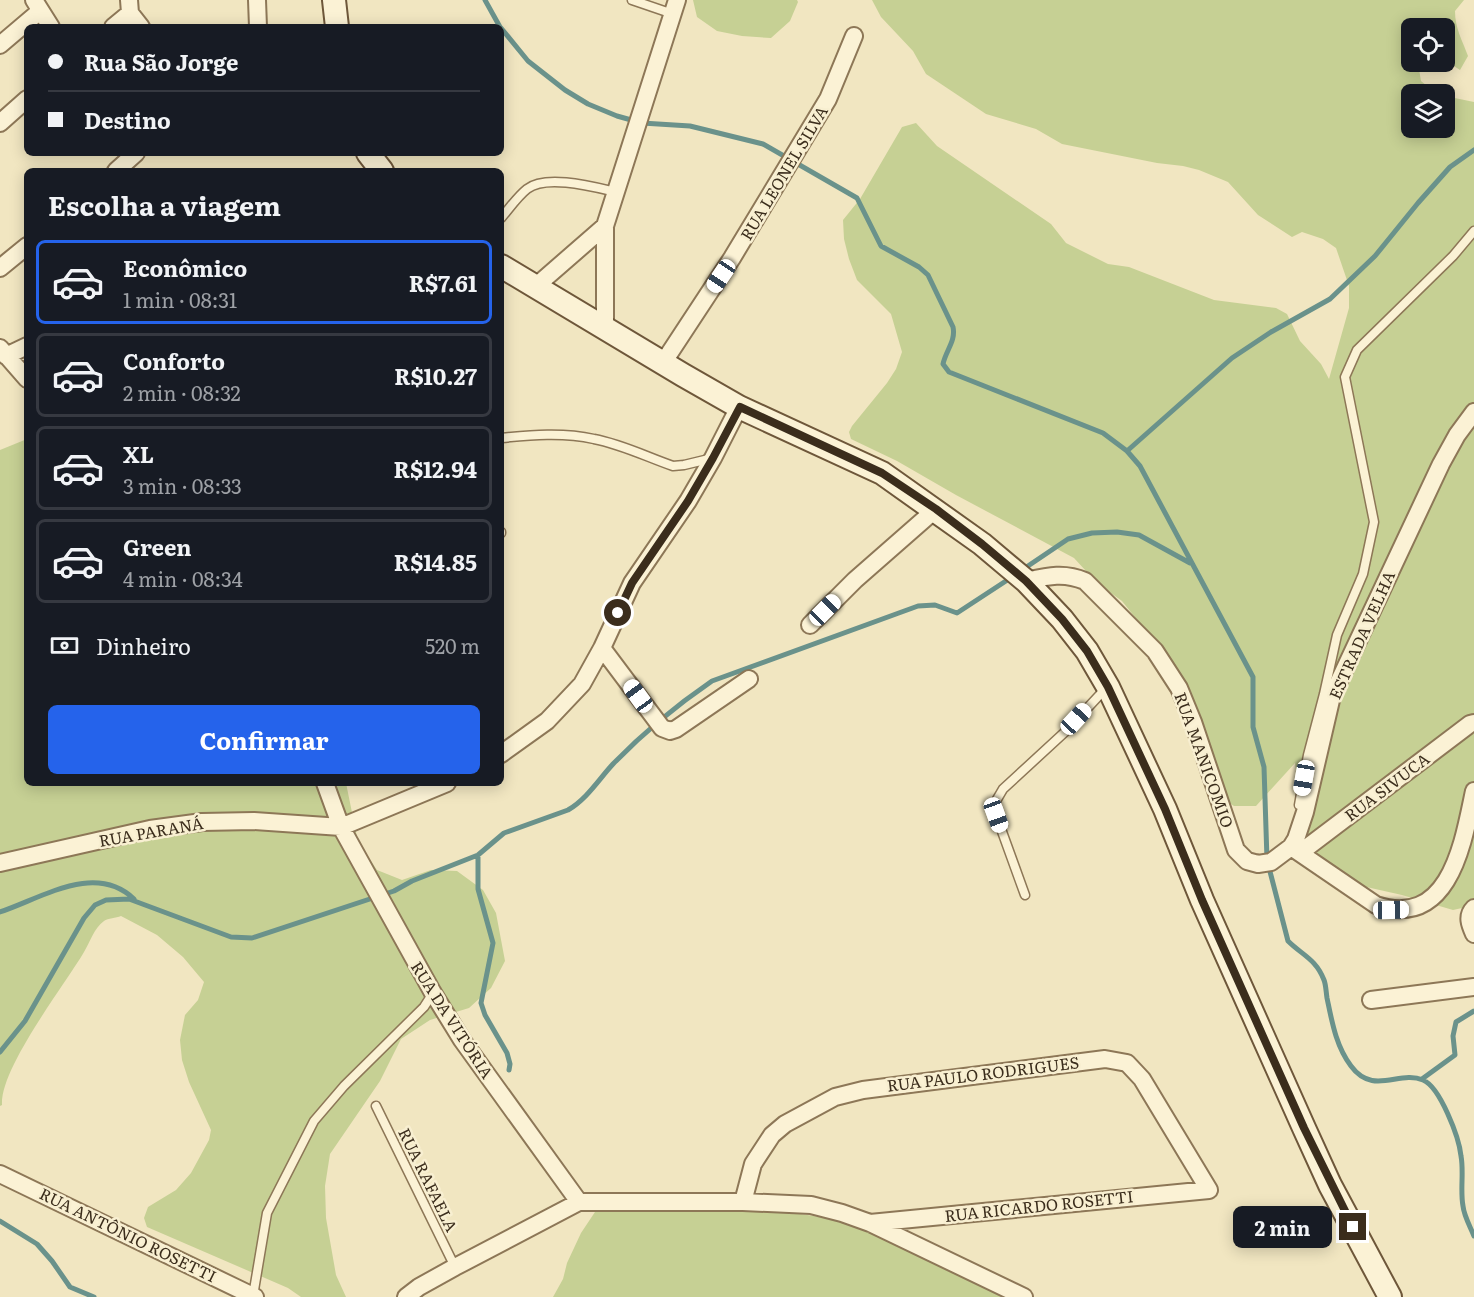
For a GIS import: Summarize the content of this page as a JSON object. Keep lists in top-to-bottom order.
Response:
{
  "streets": {
    "street": [
      "RUA LEONEL SILVA",
      "ESTRADA VELHA",
      "RUA MANICOMIO",
      "RUA SIVUCA",
      "RUA PARANÁ",
      "RUA DA VITÓRIA",
      "RUA PAULO RODRIGUES",
      "RUA RICARDO ROSETTI",
      "RUA ANTÔNIO ROSETTI"
    ],
    "lane": ["RUA RAFAELA"]
  },
  "crossings": [
    ["ESTRADA VELHA", "RUA MANICOMIO"],
    ["ESTRADA VELHA", "RUA SIVUCA"],
    ["RUA MANICOMIO", "RUA SIVUCA"],
    ["RUA PARANÁ", "RUA DA VITÓRIA"],
    ["RUA PAULO RODRIGUES", "RUA RICARDO ROSETTI"]
  ],
  "page": {
    "banner": ["Rua São Jorge", "Destino"],
    "heading": "Escolha a viagem",
    "list": [
      {
        "name": "Econômico",
        "note": "1 min · 08:31",
        "value": "R$7.61"
      },
      {
        "name": "Conforto",
        "note": "2 min · 08:32",
        "value": "R$10.27"
      },
      {
        "name": "XL",
        "note": "3 min · 08:33",
        "value": "R$12.94"
      },
      {
        "name": "Green",
        "note": "4 min · 08:34",
        "value": "R$14.85"
      }
    ],
    "pay": ["Dinheiro", "520 m"],
    "buttons": "Confirmar",
    "bubble": "2 min"
  }
}
